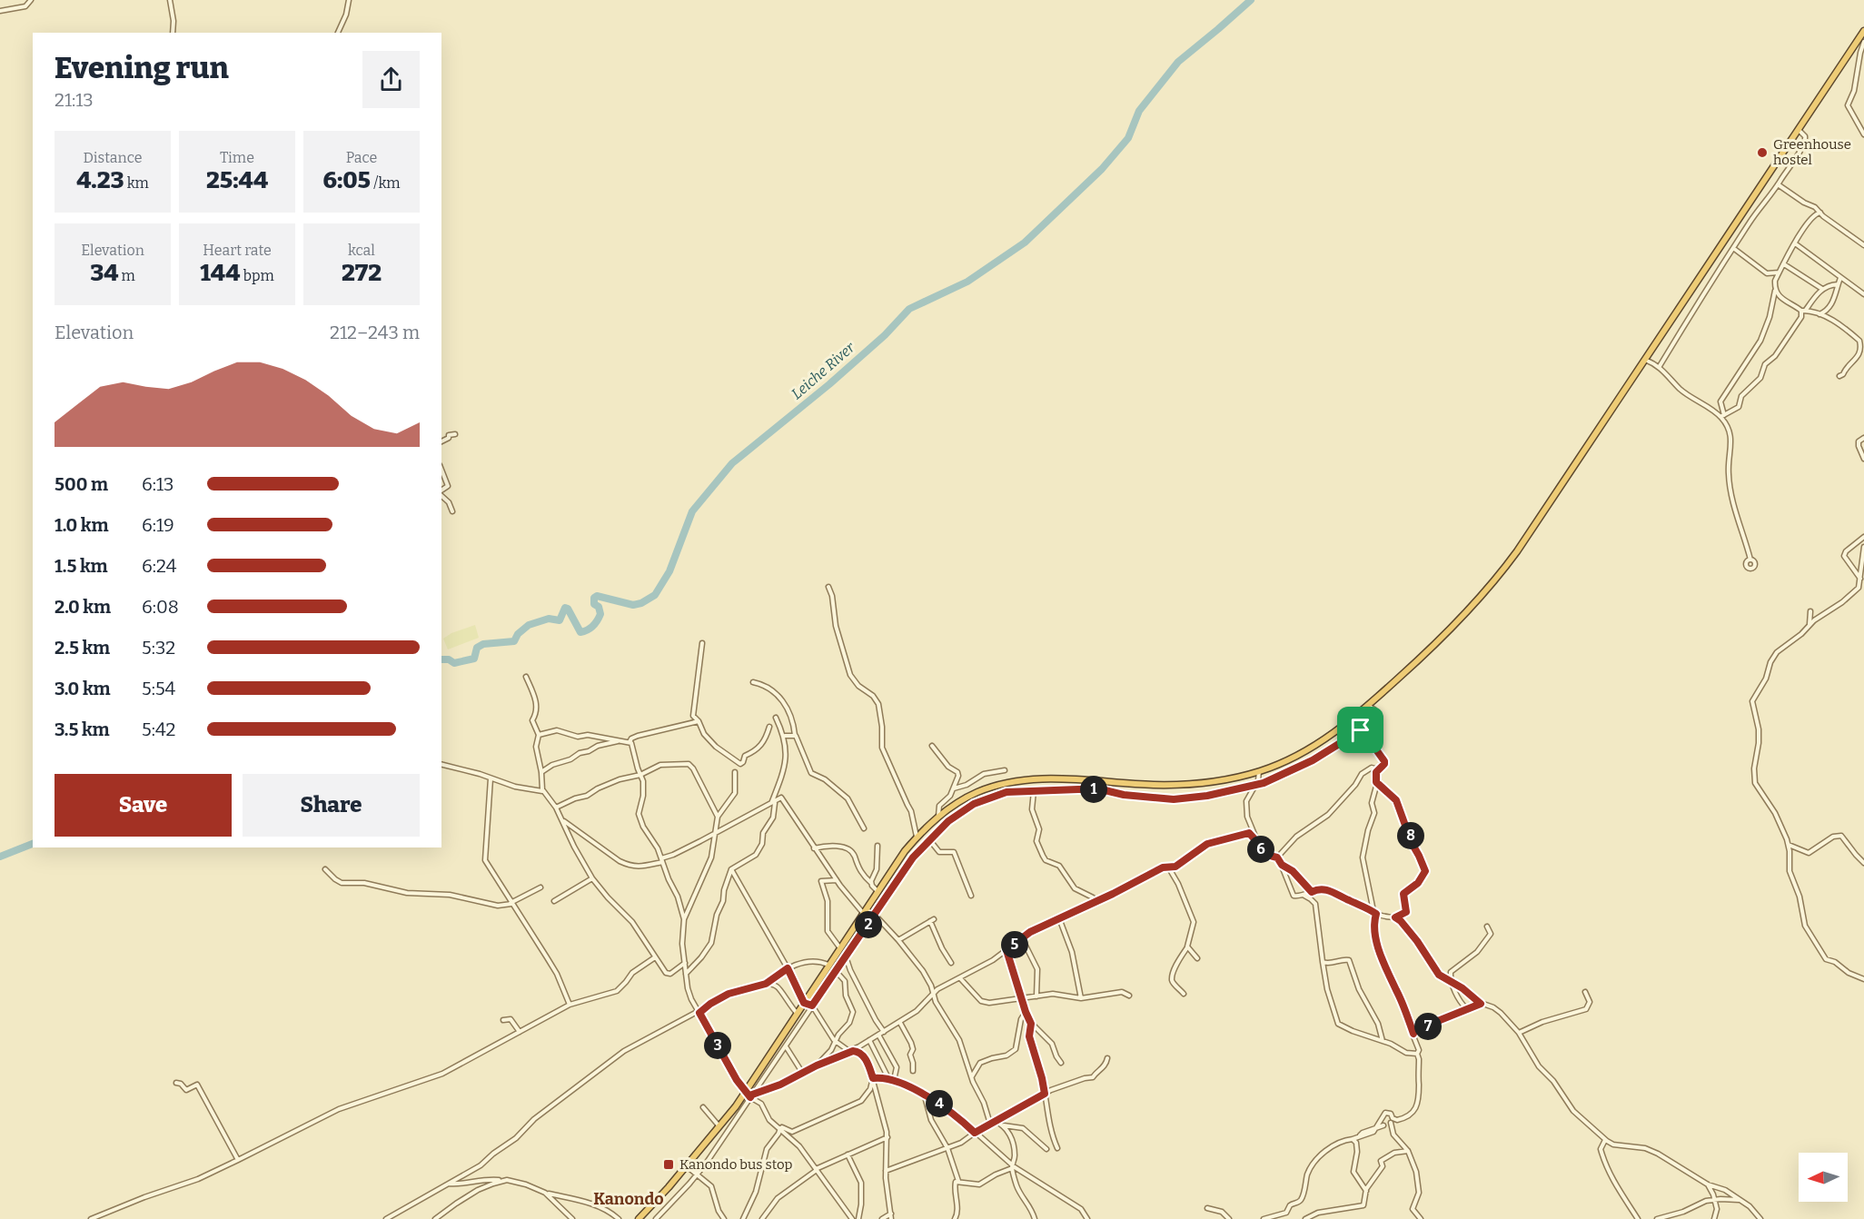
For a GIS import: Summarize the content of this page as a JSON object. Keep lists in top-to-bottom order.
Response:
{
  "districts": ["Kanondo"],
  "water": ["Leiche River"],
  "places": {
    "other": ["Greenhouse hostel"],
    "transit": ["Kanondo bus stop"]
  },
  "north": "left",
  "page": {
    "heading": ["Evening run", "21:13"],
    "stats": [
      ["Distance", "4.23 km"],
      ["Time", "25:44"],
      ["Pace", "6:05 /km"],
      ["Elevation", "34 m"],
      ["Heart rate", "144 bpm"],
      ["kcal", "272"]
    ],
    "chart": ["Elevation", "212–243 m"],
    "list": [
      {
        "name": "500 m",
        "note": "6:13"
      },
      {
        "name": "1.0 km",
        "note": "6:19"
      },
      {
        "name": "1.5 km",
        "note": "6:24"
      },
      {
        "name": "2.0 km",
        "note": "6:08"
      },
      {
        "name": "2.5 km",
        "note": "5:32"
      },
      {
        "name": "3.0 km",
        "note": "5:54"
      },
      {
        "name": "3.5 km",
        "note": "5:42"
      }
    ],
    "buttons": ["Save", "Share"],
    "pins": [
      "1",
      "8",
      "6",
      "2",
      "5",
      "7",
      "3",
      "4"
    ]
  }
}
